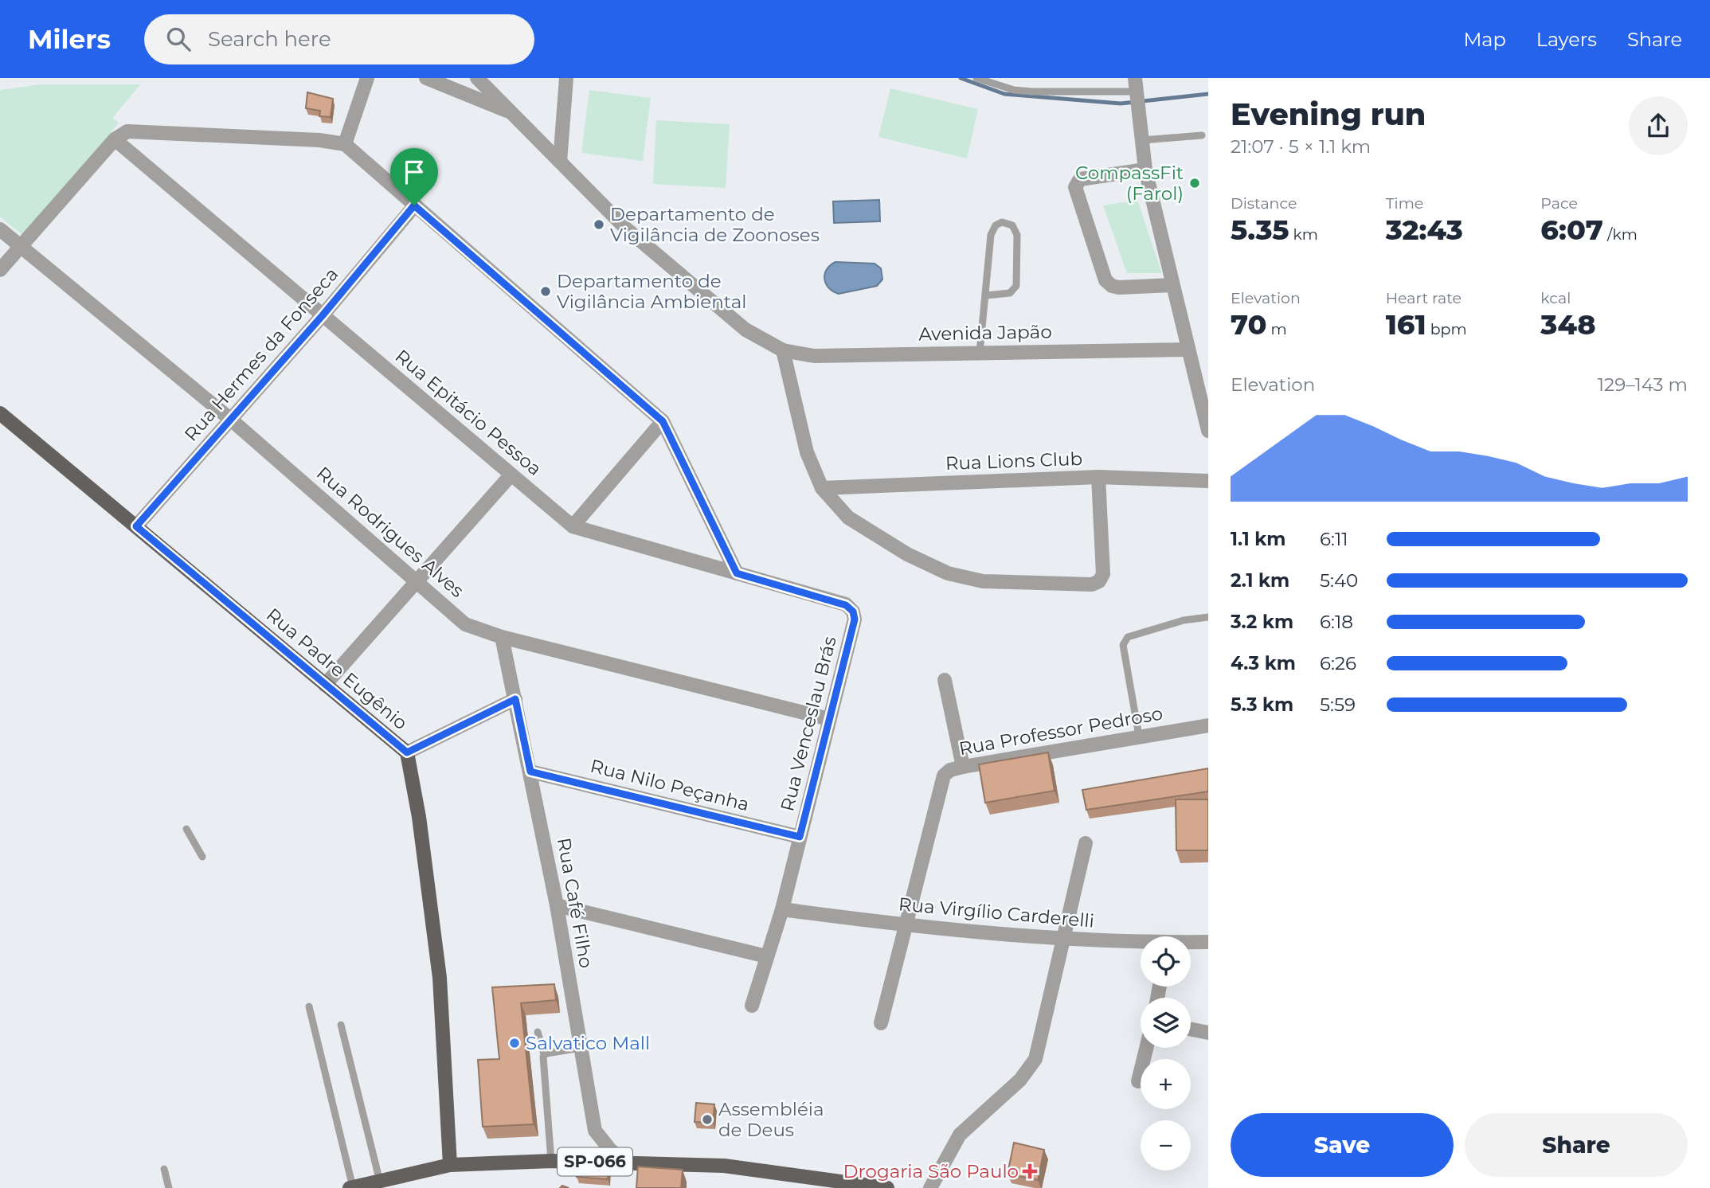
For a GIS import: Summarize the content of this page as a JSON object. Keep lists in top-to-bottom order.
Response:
{
  "streets": {
    "main road": ["Rua Padre Eugênio", "SP-066"],
    "street": [
      "Avenida Japão",
      "Rua Hermes da Fonseca",
      "Rua Epitácio Pessoa",
      "Rua Lions Club",
      "Rua Rodrigues Alves",
      "Rua Venceslau Brás",
      "Rua Professor Pedroso",
      "Rua Nilo Peçanha",
      "Rua Café Filho",
      "Rua Virgílio Carderelli"
    ]
  },
  "crossings": [
    ["Rua Hermes da Fonseca", "Rua Epitácio Pessoa"],
    ["Rua Hermes da Fonseca", "Rua Rodrigues Alves"],
    ["Rua Hermes da Fonseca", "Rua Padre Eugênio"],
    ["Rua Epitácio Pessoa", "Rua Venceslau Brás"],
    ["Rua Rodrigues Alves", "Rua Venceslau Brás"],
    ["Rua Rodrigues Alves", "Rua Café Filho"],
    ["Rua Padre Eugênio", "SP-066"],
    ["Rua Venceslau Brás", "Rua Nilo Peçanha"],
    ["Rua Venceslau Brás", "Rua Virgílio Carderelli"],
    ["Rua Professor Pedroso", "Rua Virgílio Carderelli"],
    ["Rua Nilo Peçanha", "Rua Café Filho"],
    ["Rua Café Filho", "SP-066"]
  ],
  "places": {
    "other": [
      "CompassFit (Farol)",
      "Departamento de Vigilância de Zoonoses",
      "Departamento de Vigilância Ambiental",
      "Salvatico Mall",
      "Assembléia de Deus"
    ],
    "health": ["Drogaria São Paulo"]
  },
  "page": {
    "header": "Milers",
    "search": "Search here",
    "nav": ["Map", "Layers", "Share"],
    "heading": ["Evening run", "21:07 · 5 × 1.1 km"],
    "stats": [
      ["Distance", "5.35 km"],
      ["Time", "32:43"],
      ["Pace", "6:07 /km"],
      ["Elevation", "70 m"],
      ["Heart rate", "161 bpm"],
      ["kcal", "348"]
    ],
    "chart": ["Elevation", "129–143 m"],
    "list": [
      {
        "name": "1.1 km",
        "note": "6:11"
      },
      {
        "name": "2.1 km",
        "note": "5:40"
      },
      {
        "name": "3.2 km",
        "note": "6:18"
      },
      {
        "name": "4.3 km",
        "note": "6:26"
      },
      {
        "name": "5.3 km",
        "note": "5:59"
      }
    ],
    "map_buttons": ["+", "−"],
    "buttons": ["Save", "Share"]
  }
}
